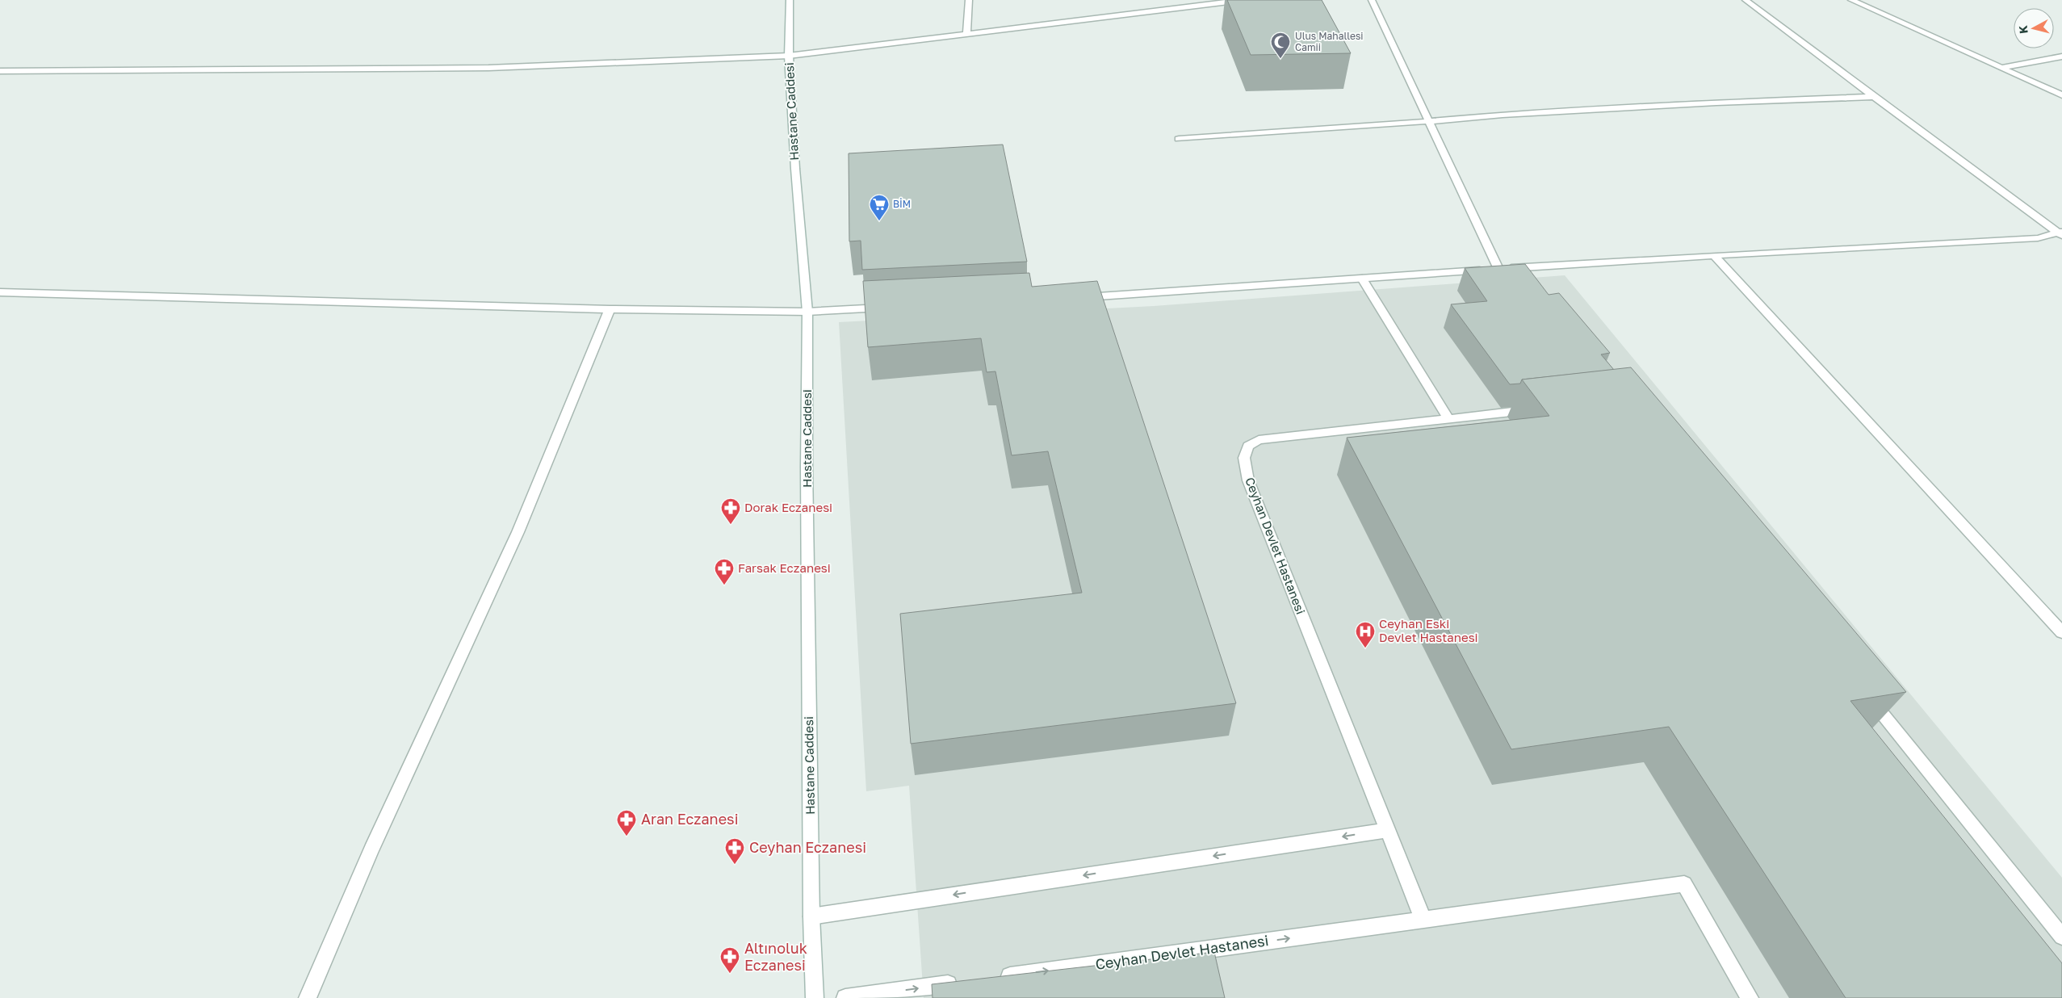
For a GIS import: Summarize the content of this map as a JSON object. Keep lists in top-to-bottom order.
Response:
{
  "streets": {
    "street": ["Hastane Caddesi", "Ceyhan Devlet Hastanesi"]
  },
  "places": {
    "mosque": ["Ulus Mahallesi Camii"],
    "supermarket": ["BİM"],
    "pharmacy": [
      "Dorak Eczanesi",
      "Farsak Eczanesi",
      "Aran Eczanesi",
      "Ceyhan Eczanesi",
      "Altınoluk Eczanesi"
    ],
    "hospital": ["Ceyhan Eski Devlet Hastanesi"]
  },
  "north": "left"
}
